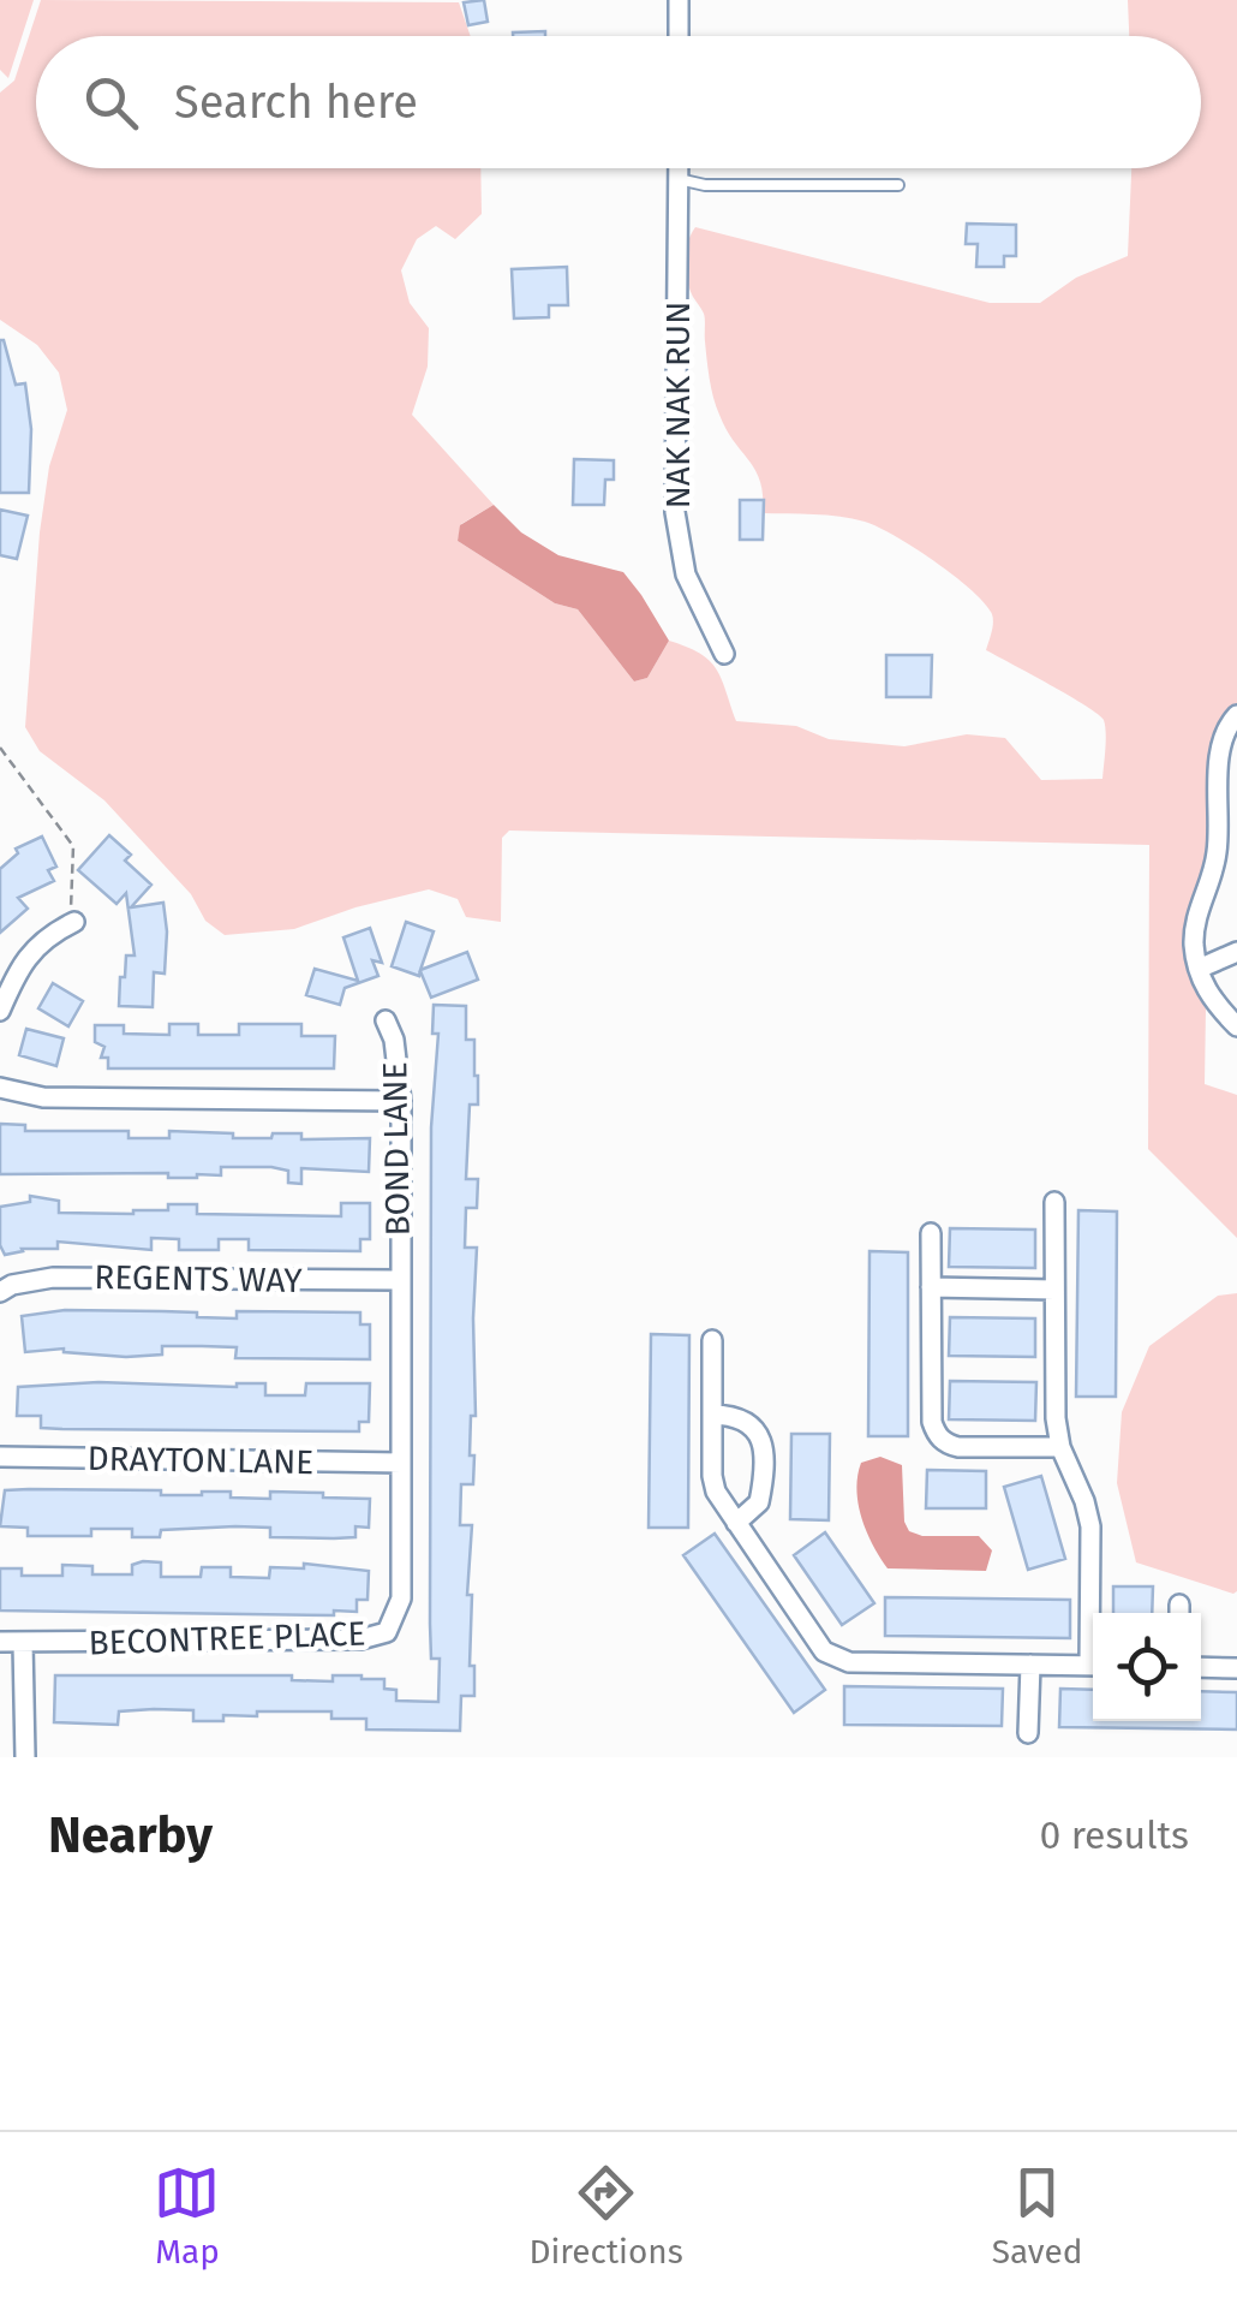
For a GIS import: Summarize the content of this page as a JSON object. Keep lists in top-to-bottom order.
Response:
{
  "streets": {
    "street": [
      "NAK NAK RUN",
      "BOND LANE",
      "REGENTS WAY",
      "DRAYTON LANE",
      "BECONTREE PLACE"
    ]
  },
  "crossings": [
    ["BOND LANE", "REGENTS WAY"],
    ["BOND LANE", "BECONTREE PLACE"],
    ["REGENTS WAY", "BECONTREE PLACE"],
    ["DRAYTON LANE", "BECONTREE PLACE"]
  ],
  "page": {
    "search": "Search here",
    "heading": ["Nearby", "0 results"],
    "nav": ["Map", "Directions", "Saved"]
  }
}
